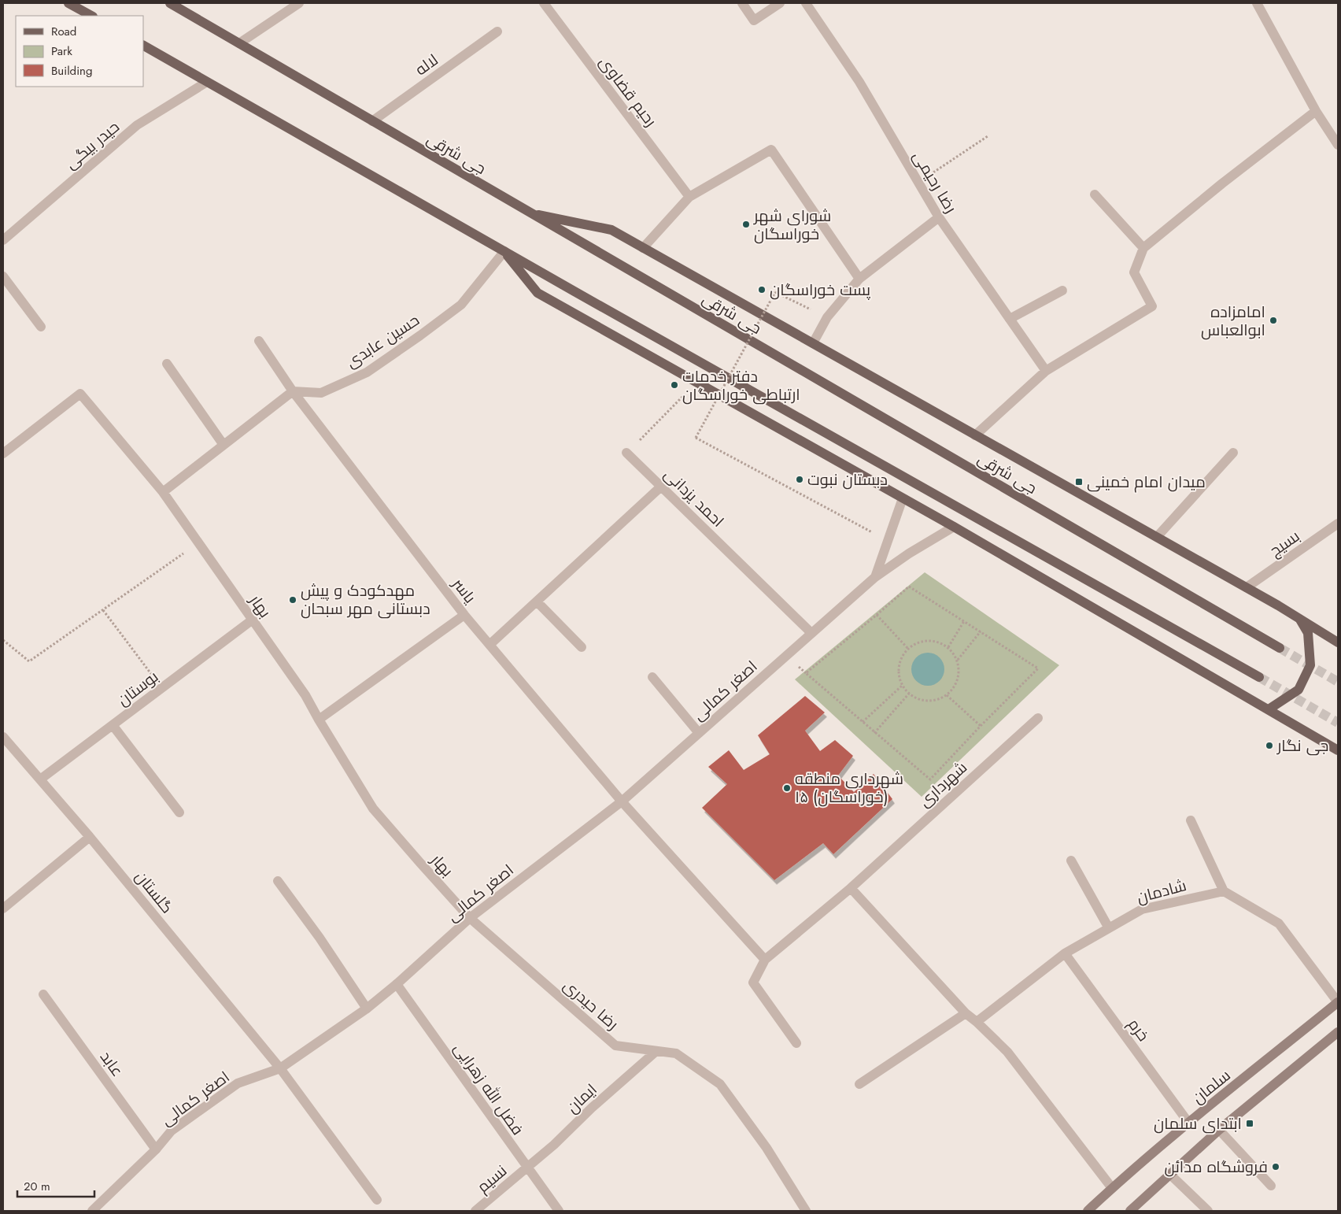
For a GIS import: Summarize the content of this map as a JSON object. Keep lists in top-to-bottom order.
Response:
{
  "streets": {
    "main road": ["جی شرقی", "سلمان"],
    "street": [
      "لاله",
      "رحیم قضاوی",
      "حیدر بیگی",
      "رضا رحیمی",
      "حسین عابدی",
      "احمد یزدانی",
      "بسیج",
      "یاسر",
      "بهار",
      "بوستان",
      "اصغر کمالی",
      "شهرداری",
      "شادمان",
      "گلستان",
      "رضا حیدری",
      "خرم",
      "عابد",
      "فضل الله زهرایی",
      "ایمان",
      "نسیم"
    ]
  },
  "crossings": [
    ["لاله", "جی شرقی"],
    ["حسین عابدی", "یاسر"],
    ["احمد یزدانی", "اصغر کمالی"],
    ["یاسر", "اصغر کمالی"],
    ["یاسر", "شهرداری"],
    ["بهار", "بوستان"],
    ["بهار", "اصغر کمالی"],
    ["بهار", "رضا حیدری"],
    ["بوستان", "گلستان"],
    ["اصغر کمالی", "گلستان"],
    ["اصغر کمالی", "رضا حیدری"],
    ["اصغر کمالی", "عابد"],
    ["اصغر کمالی", "فضل الله زهرایی"],
    ["شادمان", "خرم"],
    ["رضا حیدری", "ایمان"],
    ["خرم", "سلمان"],
    ["فضل الله زهرایی", "ایمان"],
    ["فضل الله زهرایی", "نسیم"],
    ["ایمان", "نسیم"]
  ],
  "places": {
    "other": [
      "شورای شهر خوراسگان",
      "پست خوراسگان",
      "امامزاده ابوالعباس",
      "دفتر خدمات ارتباطی خوراسگان",
      "دبستان نبوت",
      "مهدکودک و پیش دبستانی مهر سبحان",
      "جی نگار",
      "شهرداری منطقه ۱۵ (خوراسگان)",
      "فروشگاه مدائن"
    ],
    "transit": ["میدان امام خمینی", "ابتدای سلمان"]
  },
  "legend": ["Road", "Park", "Building"],
  "scale_bar": "20 m"
}
